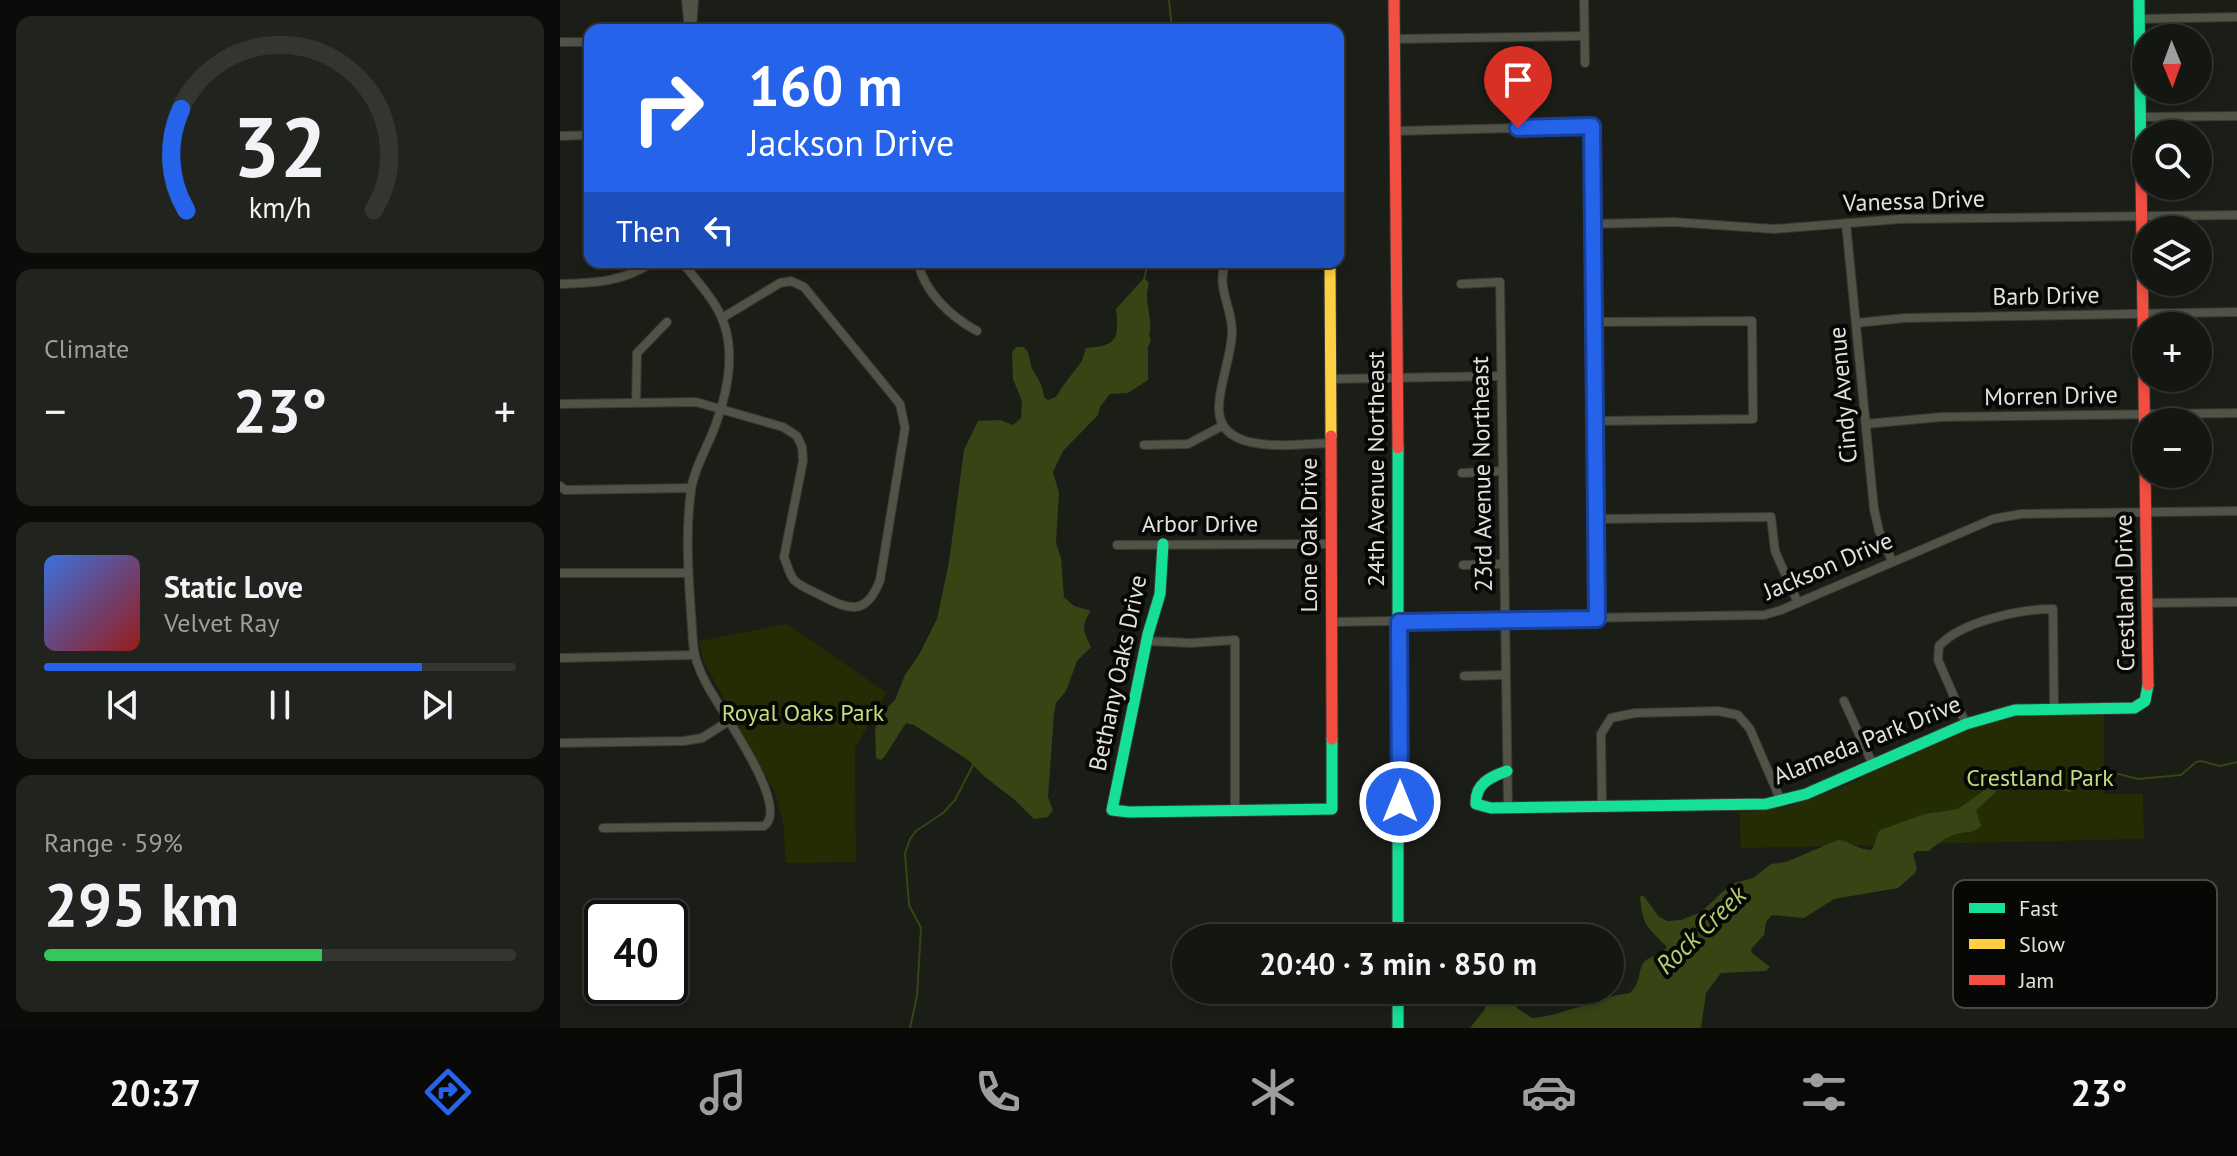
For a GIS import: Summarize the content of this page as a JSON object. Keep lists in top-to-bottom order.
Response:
{
  "streets": {
    "street": [
      "Vanessa Drive",
      "Barb Drive",
      "Cindy Avenue",
      "Morren Drive",
      "24th Avenue Northeast",
      "23rd Avenue Northeast",
      "Arbor Drive",
      "Lone Oak Drive",
      "Jackson Drive",
      "Crestland Drive",
      "Bethany Oaks Drive",
      "Alameda Park Drive"
    ]
  },
  "crossings": [
    ["Vanessa Drive", "Cindy Avenue"],
    ["Vanessa Drive", "Crestland Drive"],
    ["Barb Drive", "Cindy Avenue"],
    ["Cindy Avenue", "Morren Drive"],
    ["Cindy Avenue", "Jackson Drive"],
    ["24th Avenue Northeast", "Jackson Drive"],
    ["23rd Avenue Northeast", "Jackson Drive"],
    ["23rd Avenue Northeast", "Alameda Park Drive"],
    ["Arbor Drive", "Lone Oak Drive"],
    ["Arbor Drive", "Bethany Oaks Drive"],
    ["Lone Oak Drive", "Jackson Drive"],
    ["Lone Oak Drive", "Bethany Oaks Drive"],
    ["Jackson Drive", "Crestland Drive"],
    ["Crestland Drive", "Alameda Park Drive"]
  ],
  "water": ["Rock Creek"],
  "parks": ["Royal Oaks Park", "Crestland Park"],
  "legend": ["Fast", "Slow", "Jam"],
  "north": "bottom",
  "page": {
    "map_buttons": ["+", "−"],
    "turn": ["160 m", "Jackson Drive"],
    "then": "Then",
    "tile": [
      "Climate",
      ["Range · 59%", "295 km"]
    ],
    "heat": ["−", "23°", "+"],
    "song": ["Static Love", "Velvet Ray"],
    "limit": "40",
    "trip": "20:40 · 3 min · 850 m",
    "tabs": ["20:37", "23°"],
    "gauge": ["32", "km/h"]
  }
}
